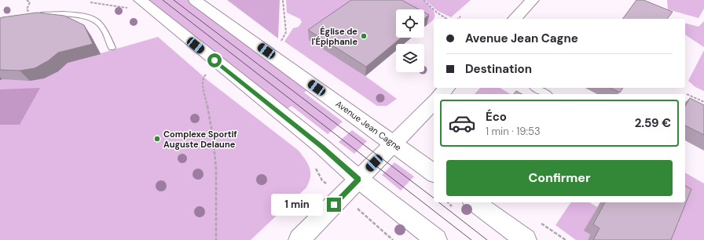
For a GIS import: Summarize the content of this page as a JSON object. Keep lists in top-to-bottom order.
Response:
{
  "streets": {
    "street": ["Avenue Jean Cagne"]
  },
  "places": ["Église de l'Épiphanie", "Complexe Sportif Auguste Delaune"],
  "page": {
    "banner": ["Avenue Jean Cagne", "Destination"],
    "list": [
      {
        "name": "Éco",
        "note": "1 min · 19:53",
        "value": "2.59 €"
      }
    ],
    "buttons": "Confirmer",
    "bubble": "1 min"
  }
}
